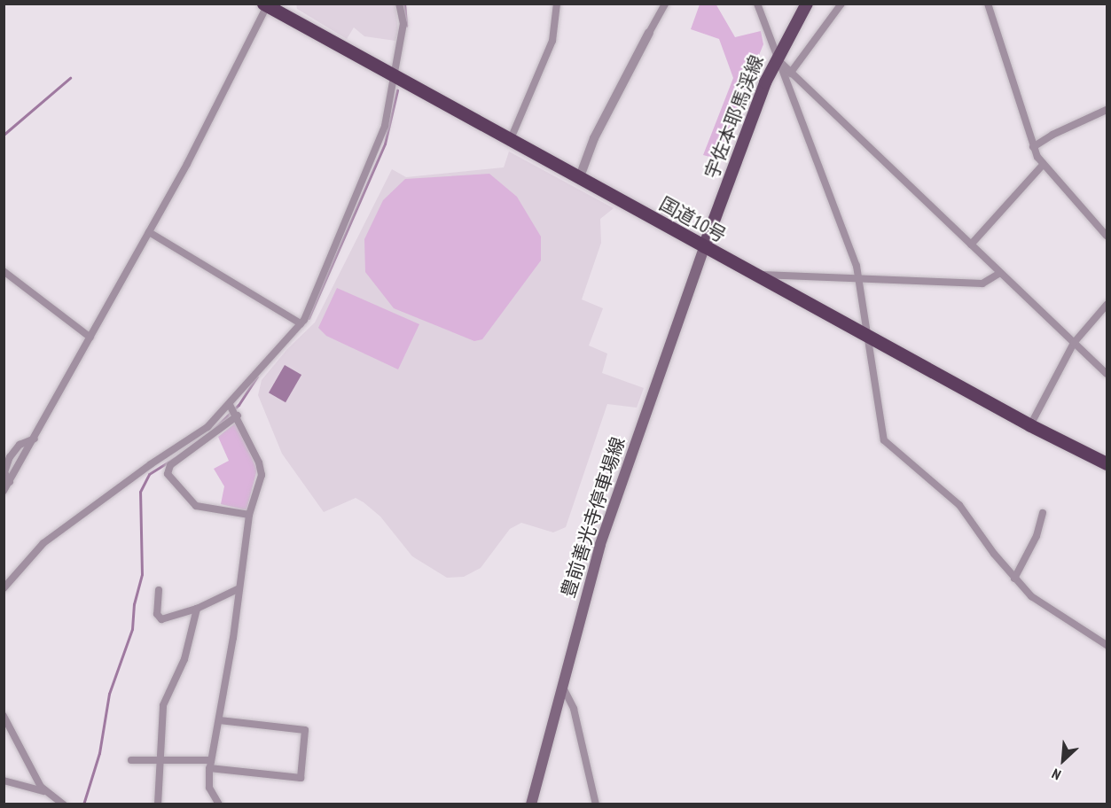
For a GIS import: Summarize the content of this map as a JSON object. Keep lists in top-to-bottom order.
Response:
{
  "streets": {
    "highway": ["国道10号"],
    "main road": ["宇佐本耶馬渓線", "豊前善光寺停車場線"]
  },
  "crossings": [
    ["宇佐本耶馬渓線", "国道10号"],
    ["宇佐本耶馬渓線", "豊前善光寺停車場線"],
    ["国道10号", "豊前善光寺停車場線"]
  ],
  "north": "bottom left"
}
